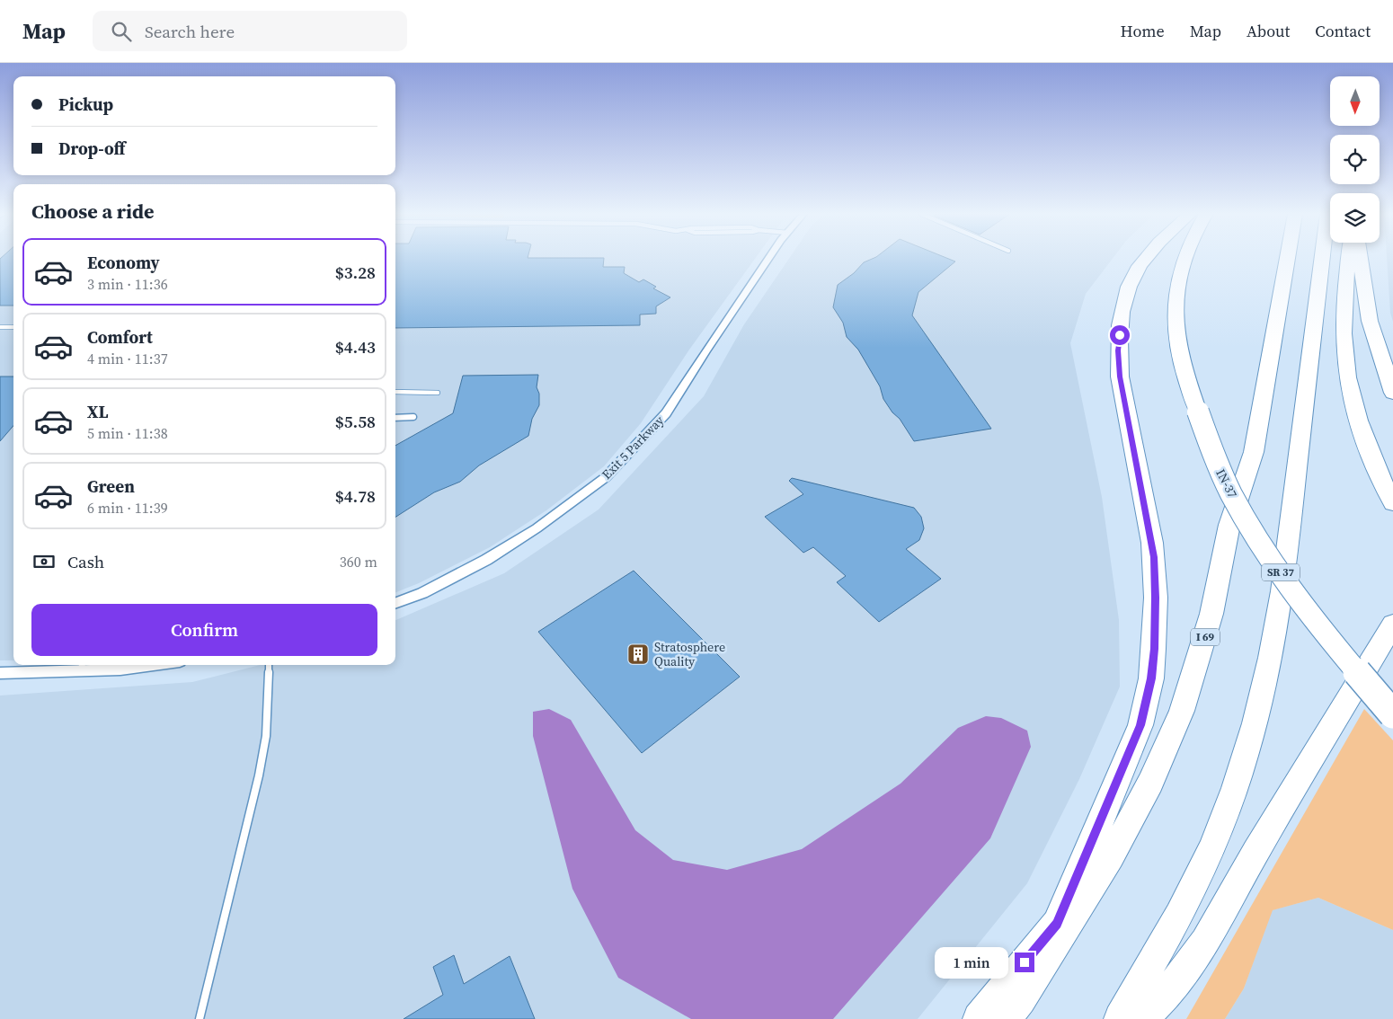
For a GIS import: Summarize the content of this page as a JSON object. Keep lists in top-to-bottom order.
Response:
{
  "streets": {
    "highway": ["IN-37", "SR 37", "I 69"],
    "street": ["Exit 5 Parkway"]
  },
  "places": {
    "building": ["Stratosphere Quality"]
  },
  "north": "bottom",
  "page": {
    "header": "Map",
    "search": "Search here",
    "nav": [
      "Home",
      "Map",
      "About",
      "Contact"
    ],
    "banner": ["Pickup", "Drop-off"],
    "heading": "Choose a ride",
    "list": [
      {
        "name": "Economy",
        "note": "3 min · 11:36",
        "value": "$3.28"
      },
      {
        "name": "Comfort",
        "note": "4 min · 11:37",
        "value": "$4.43"
      },
      {
        "name": "XL",
        "note": "5 min · 11:38",
        "value": "$5.58"
      },
      {
        "name": "Green",
        "note": "6 min · 11:39",
        "value": "$4.78"
      }
    ],
    "pay": ["Cash", "360 m"],
    "buttons": "Confirm",
    "bubble": "1 min"
  }
}
